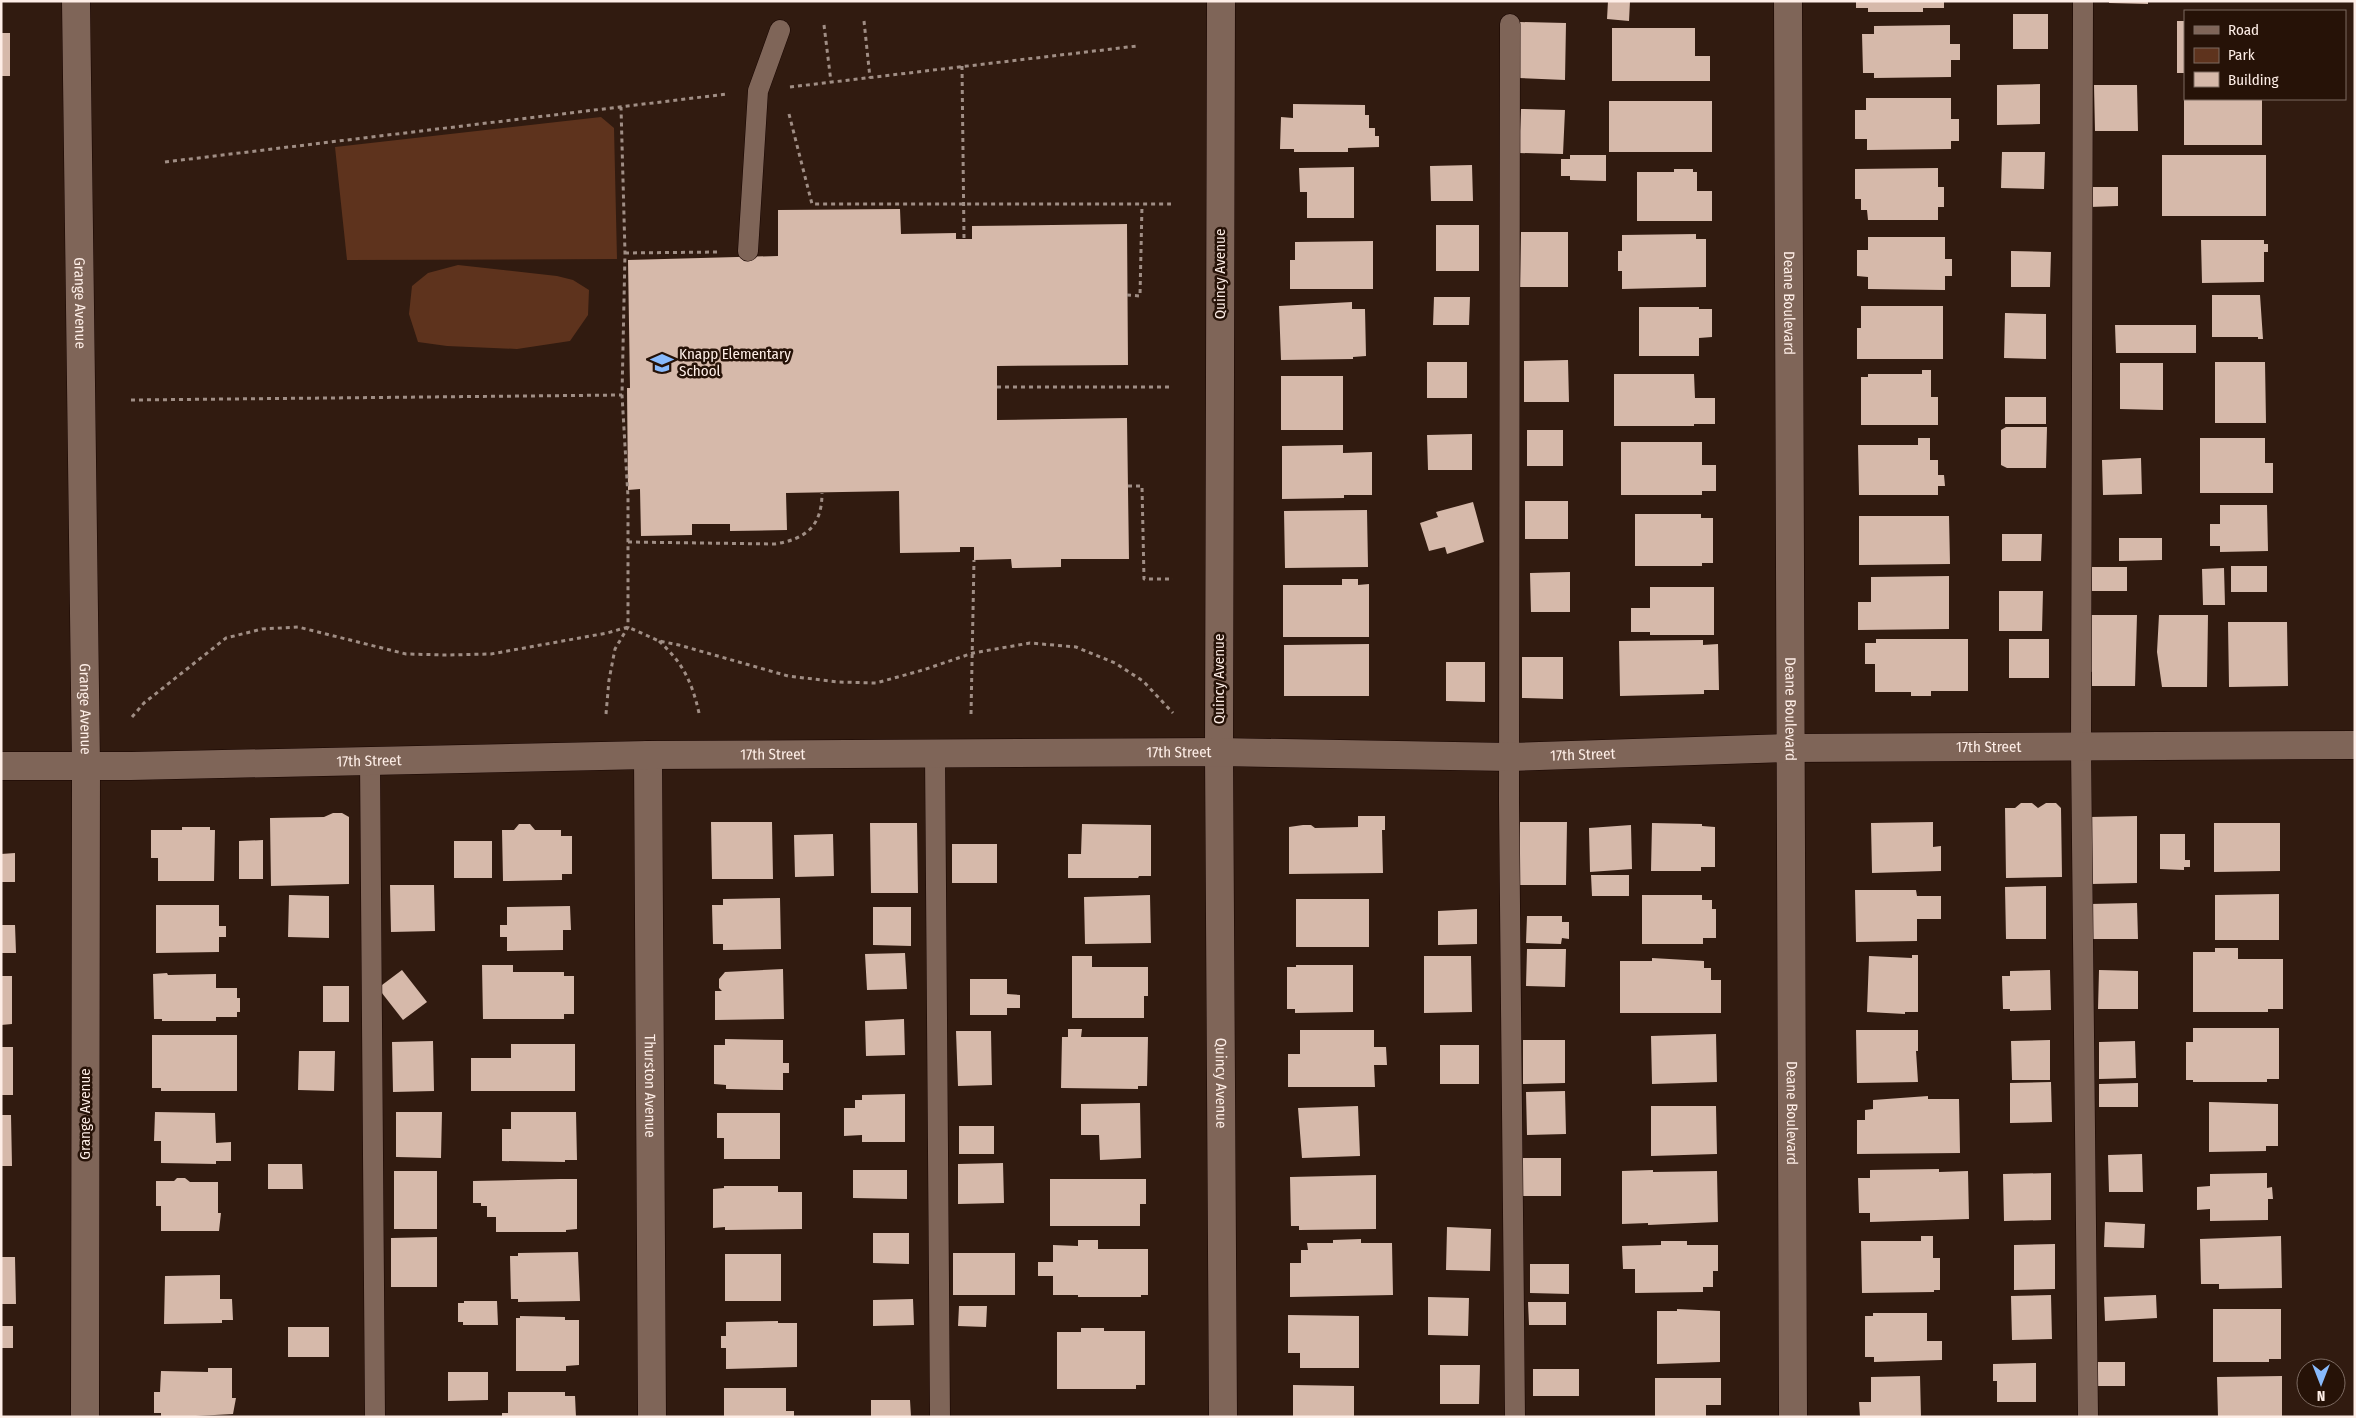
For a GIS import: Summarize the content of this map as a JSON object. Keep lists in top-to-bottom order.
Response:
{
  "streets": {
    "street": [
      "Quincy Avenue",
      "Grange Avenue",
      "Deane Boulevard",
      "17th Street",
      "Thurston Avenue"
    ]
  },
  "crossings": [
    ["Quincy Avenue", "17th Street"],
    ["Grange Avenue", "17th Street"],
    ["Deane Boulevard", "17th Street"],
    ["17th Street", "Thurston Avenue"]
  ],
  "places": {
    "school or university": ["Knapp Elementary School"]
  },
  "legend": ["Road", "Park", "Building"],
  "north": "bottom"
}
